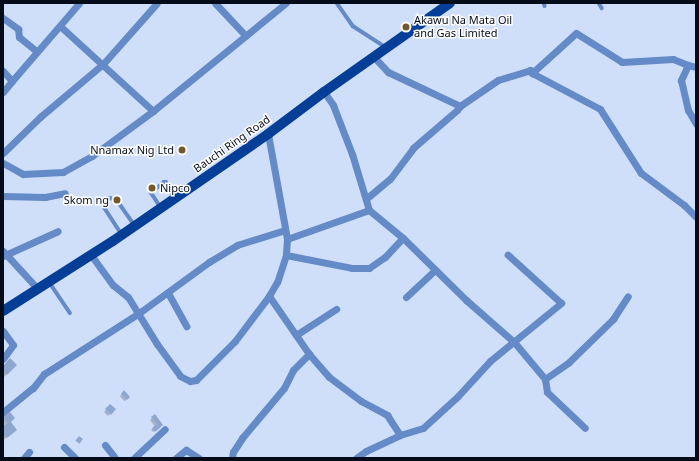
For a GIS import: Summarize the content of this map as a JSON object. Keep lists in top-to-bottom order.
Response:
{
  "streets": {
    "main road": ["Bauchi Ring Road"]
  },
  "places": [
    "Akawu Na Mata Oil and Gas Limited",
    "Nnamax Nig Ltd",
    "Nipco",
    "Skom ng"
  ]
}
